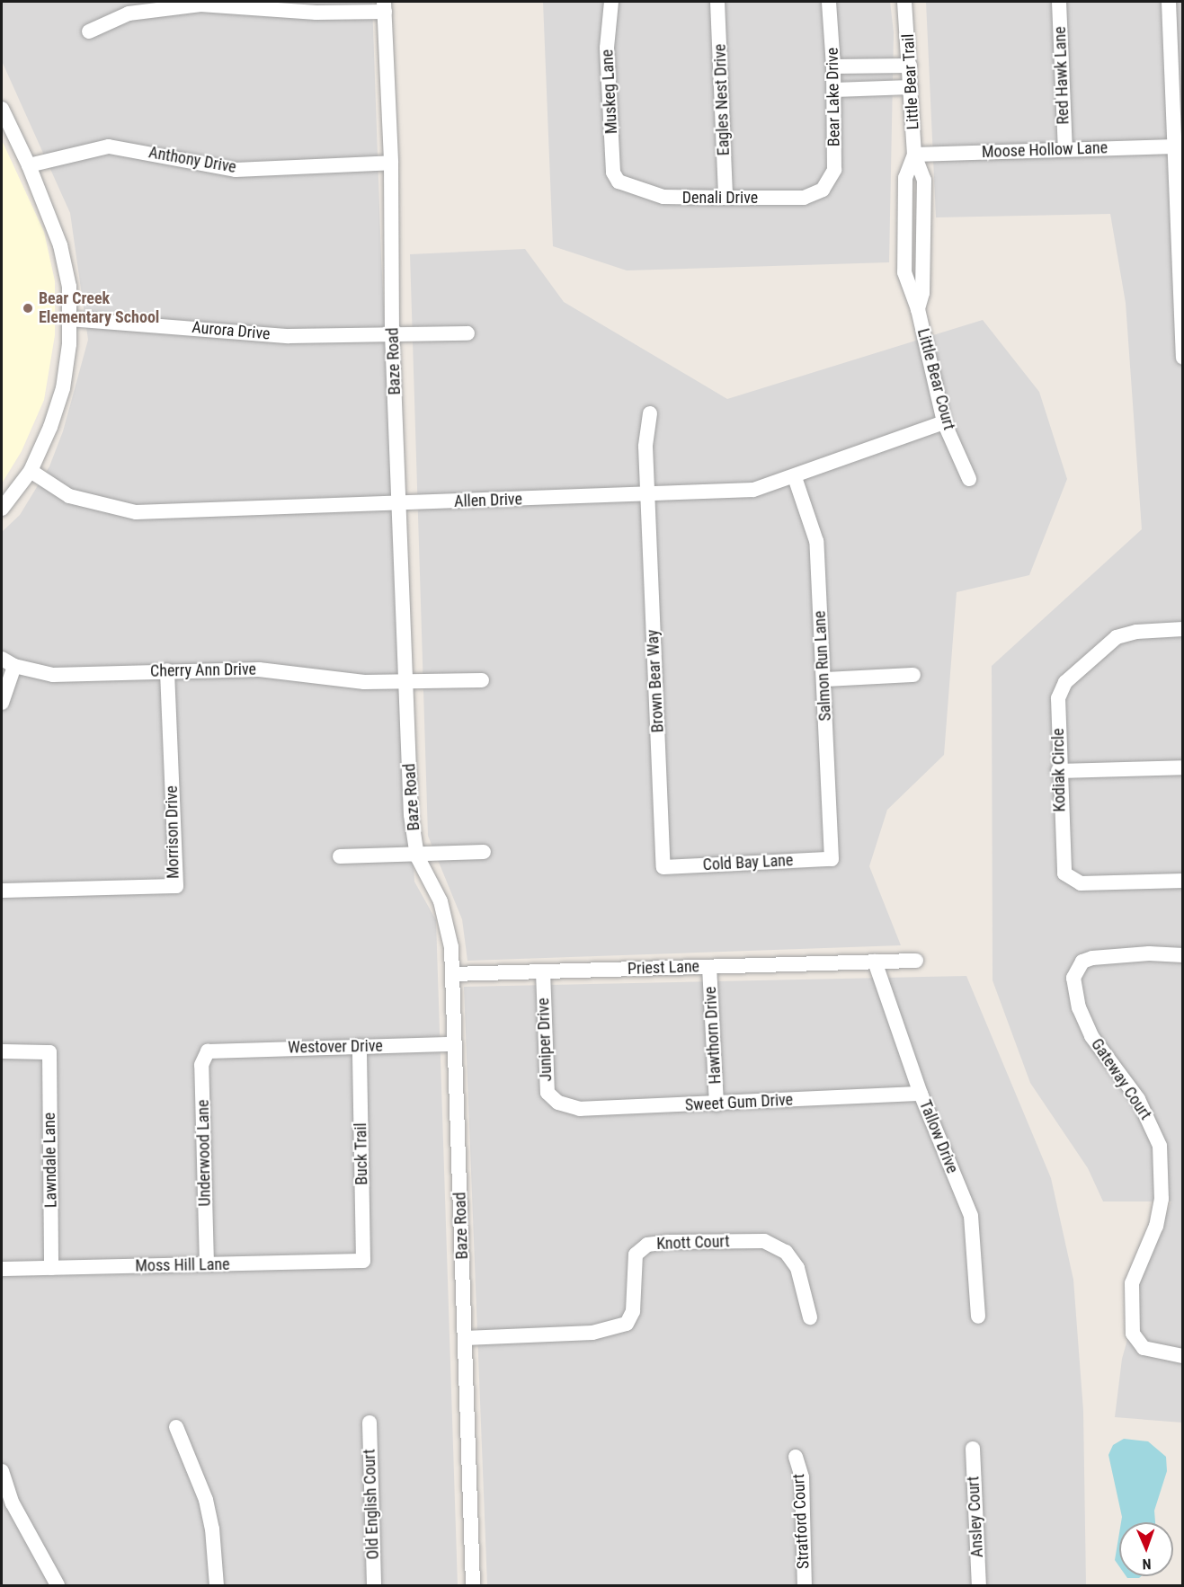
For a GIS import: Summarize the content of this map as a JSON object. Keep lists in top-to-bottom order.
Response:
{
  "streets": {
    "street": [
      "Red Hawk Lane",
      "Little Bear Trail",
      "Muskeg Lane",
      "Bear Lake Drive",
      "Eagles Nest Drive",
      "Moose Hollow Lane",
      "Anthony Drive",
      "Denali Drive",
      "Aurora Drive",
      "Baze Road",
      "Little Bear Court",
      "Allen Drive",
      "Salmon Run Lane",
      "Cherry Ann Drive",
      "Brown Bear Way",
      "Kodiak Circle",
      "Morrison Drive",
      "Cold Bay Lane",
      "Priest Lane",
      "Hawthorn Drive",
      "Juniper Drive",
      "Westover Drive",
      "Gateway Court",
      "Sweet Gum Drive",
      "Tallow Drive",
      "Underwood Lane",
      "Buck Trail",
      "Lawndale Lane",
      "Knott Court",
      "Moss Hill Lane",
      "Old English Court",
      "Ansley Court",
      "Stratford Court"
    ]
  },
  "crossings": [
    ["Red Hawk Lane", "Moose Hollow Lane"],
    ["Little Bear Trail", "Moose Hollow Lane"],
    ["Little Bear Trail", "Little Bear Court"],
    ["Muskeg Lane", "Denali Drive"],
    ["Bear Lake Drive", "Denali Drive"],
    ["Eagles Nest Drive", "Denali Drive"],
    ["Anthony Drive", "Baze Road"],
    ["Aurora Drive", "Baze Road"],
    ["Baze Road", "Allen Drive"],
    ["Baze Road", "Cherry Ann Drive"],
    ["Baze Road", "Priest Lane"],
    ["Baze Road", "Westover Drive"],
    ["Baze Road", "Knott Court"],
    ["Little Bear Court", "Allen Drive"],
    ["Allen Drive", "Salmon Run Lane"],
    ["Allen Drive", "Brown Bear Way"],
    ["Salmon Run Lane", "Cold Bay Lane"],
    ["Cherry Ann Drive", "Morrison Drive"],
    ["Brown Bear Way", "Cold Bay Lane"],
    ["Priest Lane", "Hawthorn Drive"],
    ["Priest Lane", "Juniper Drive"],
    ["Priest Lane", "Tallow Drive"],
    ["Hawthorn Drive", "Sweet Gum Drive"],
    ["Juniper Drive", "Sweet Gum Drive"],
    ["Westover Drive", "Underwood Lane"],
    ["Westover Drive", "Buck Trail"],
    ["Sweet Gum Drive", "Tallow Drive"],
    ["Underwood Lane", "Moss Hill Lane"],
    ["Buck Trail", "Moss Hill Lane"],
    ["Lawndale Lane", "Moss Hill Lane"]
  ],
  "places": ["Bear Creek Elementary School"],
  "north": "bottom"
}
